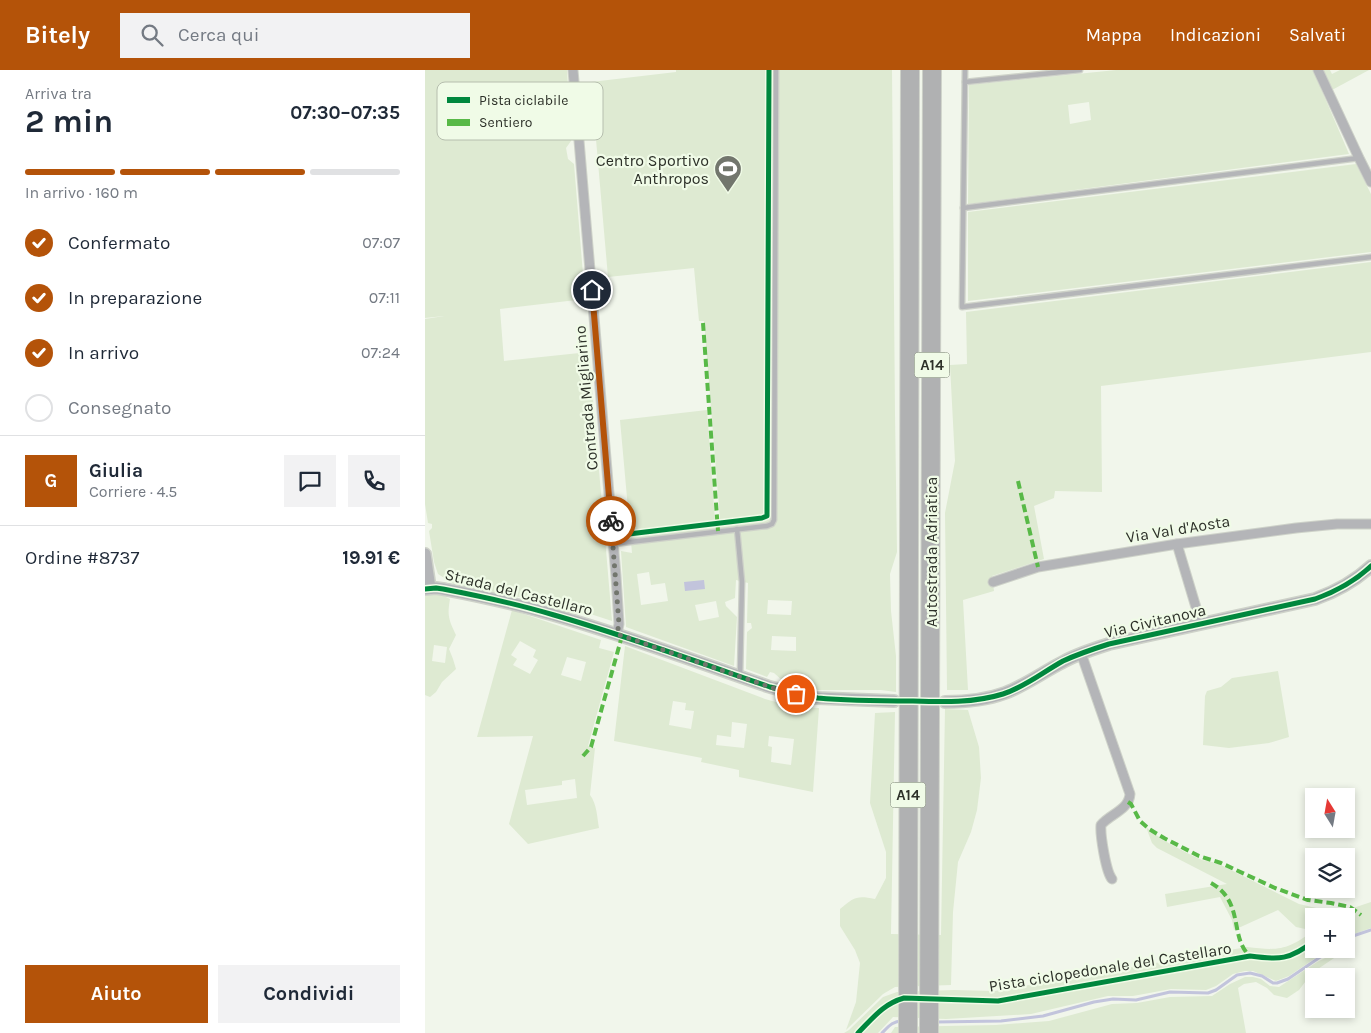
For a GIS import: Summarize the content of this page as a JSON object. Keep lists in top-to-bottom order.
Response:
{
  "streets": {
    "highway": ["A14", "Autostrada Adriatica"],
    "street": [
      "Contrada Migliarino",
      "Via Val d'Aosta",
      "Strada del Castellaro",
      "Via Civitanova"
    ],
    "cycle path": ["Pista ciclopedonale del Castellaro"]
  },
  "crossings": [
    ["Contrada Migliarino", "Strada del Castellaro"]
  ],
  "places": {
    "sports": ["Centro Sportivo Anthropos"]
  },
  "legend": ["Pista ciclabile", "Sentiero"],
  "north": "top",
  "page": {
    "header": "Bitely",
    "search": "Cerca qui",
    "nav": ["Mappa", "Indicazioni", "Salvati"],
    "heading": ["2 min", "Arriva tra", "07:30–07:35"],
    "panel": [
      "Giulia",
      "Corriere · 4.5",
      "Ordine #8737",
      "19.91 €"
    ],
    "bar": "In arrivo · 160 m",
    "list": [
      ["Confermato", "07:07"],
      ["In preparazione", "07:11"],
      ["In arrivo", "07:24"],
      "Consegnato"
    ],
    "round": "G",
    "map_buttons": ["+", "−"],
    "buttons": ["Aiuto", "Condividi"]
  }
}
